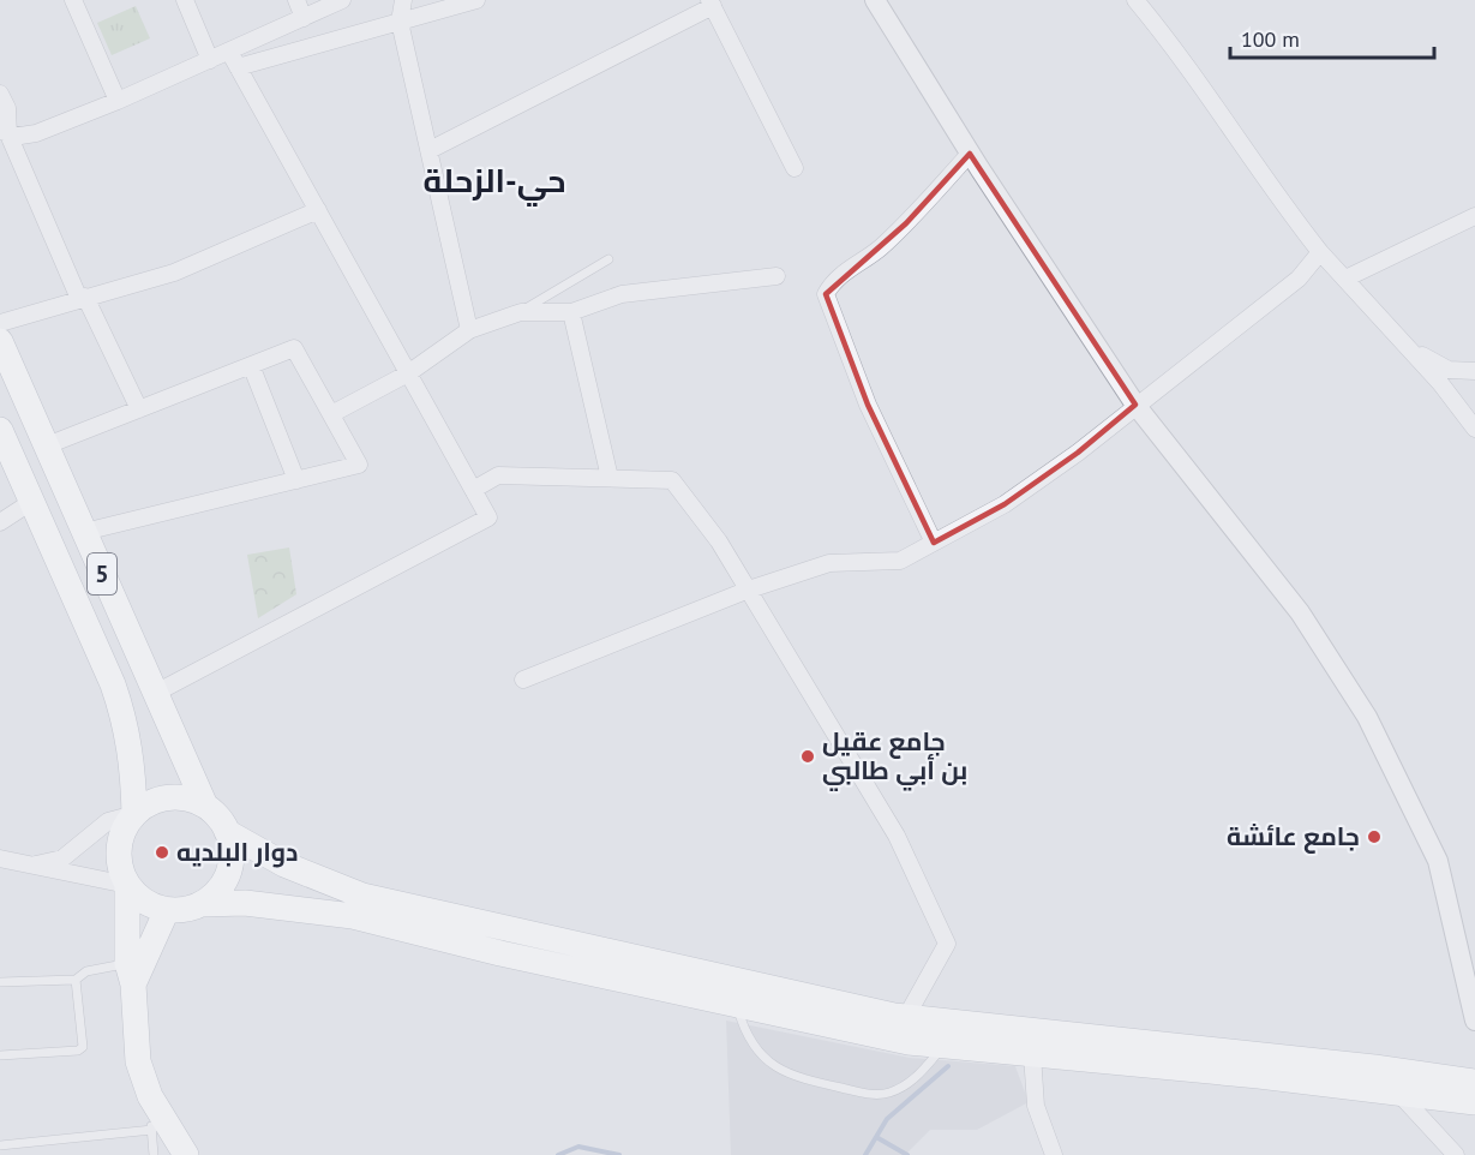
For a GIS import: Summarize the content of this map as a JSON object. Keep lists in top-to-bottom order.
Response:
{
  "streets": {
    "main road": ["5"]
  },
  "districts": ["حي-الزحلة"],
  "places": ["جامع عقيل بن أبي طالبي", "جامع عائشة", "دوار البلديه"],
  "scale_bar": "100 m"
}
